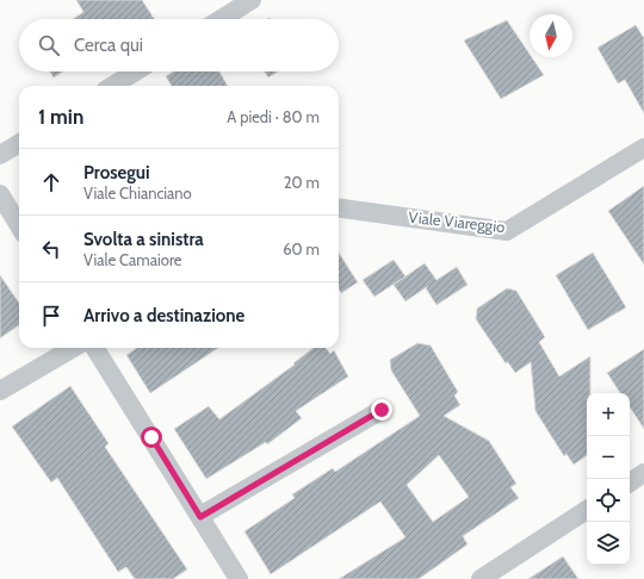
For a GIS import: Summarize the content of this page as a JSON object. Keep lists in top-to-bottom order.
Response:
{
  "streets": {
    "street": ["Viale Viareggio"]
  },
  "north": "bottom",
  "page": {
    "search": "Cerca qui",
    "heading": ["1 min", "A piedi · 80 m"],
    "list": [
      ["Prosegui", "Viale Chianciano", "20 m"],
      ["Svolta a sinistra", "Viale Camaiore", "60 m"],
      "Arrivo a destinazione"
    ],
    "map_buttons": ["+", "−"]
  }
}
